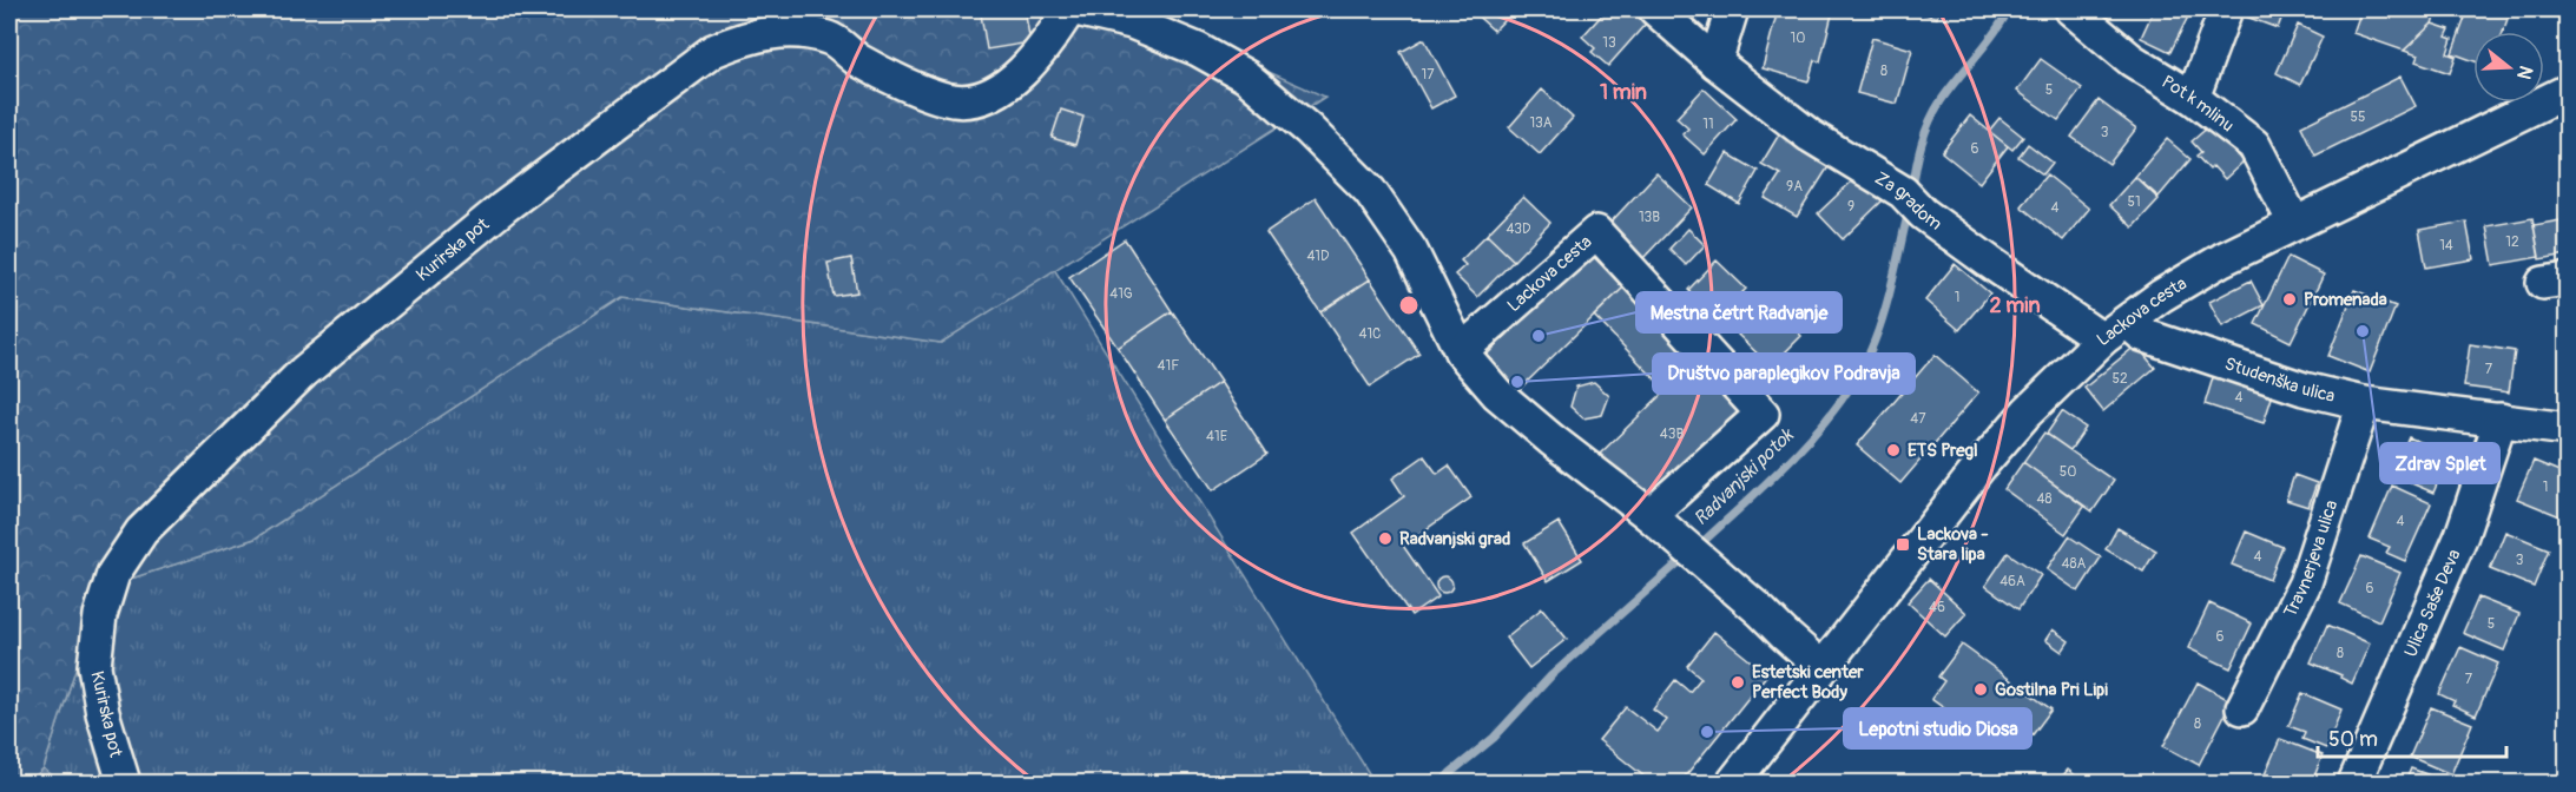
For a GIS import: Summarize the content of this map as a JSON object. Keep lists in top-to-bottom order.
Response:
{
  "streets": {
    "street": [
      "Pot k mlinu",
      "Za gradom",
      "Kurirska pot",
      "Lackova cesta",
      "Studenška ulica",
      "Travnerjeva ulica",
      "Ulica Saše Deva"
    ]
  },
  "crossings": [
    ["Pot k mlinu", "Lackova cesta"],
    ["Za gradom", "Lackova cesta"],
    ["Za gradom", "Studenška ulica"],
    ["Lackova cesta", "Studenška ulica"],
    ["Studenška ulica", "Travnerjeva ulica"],
    ["Studenška ulica", "Ulica Saše Deva"]
  ],
  "water": ["Radvanjski potok"],
  "places": {
    "other": [
      "Promenada",
      "Zdrav Splet",
      "Mestna četrt Radvanje",
      "Društvo paraplegikov Podravja",
      "ETS Pregl",
      "Radvanjski grad",
      "Estetski center Perfect Body",
      "Gostilna Pri Lipi",
      "Lepotni studio Diosa"
    ],
    "transit": ["Lackova - Stara lipa"]
  },
  "house_numbers": [
    "10",
    "13",
    "8",
    "17",
    "5",
    "55",
    "13A",
    "11",
    "3",
    "6",
    "9A",
    "51",
    "9",
    "4",
    "13B",
    "43D",
    "12",
    "14",
    "41D",
    "41G",
    "1",
    "41C",
    "41F",
    "7",
    "52",
    "4",
    "47",
    "43B",
    "41E",
    "50",
    "1",
    "48",
    "4",
    "4",
    "3",
    "48A",
    "46A",
    "6",
    "46",
    "5",
    "6",
    "8",
    "7",
    "8"
  ],
  "scale_bar": "50 m",
  "north": "right",
  "rings": ["1 min", "2 min"]
}
